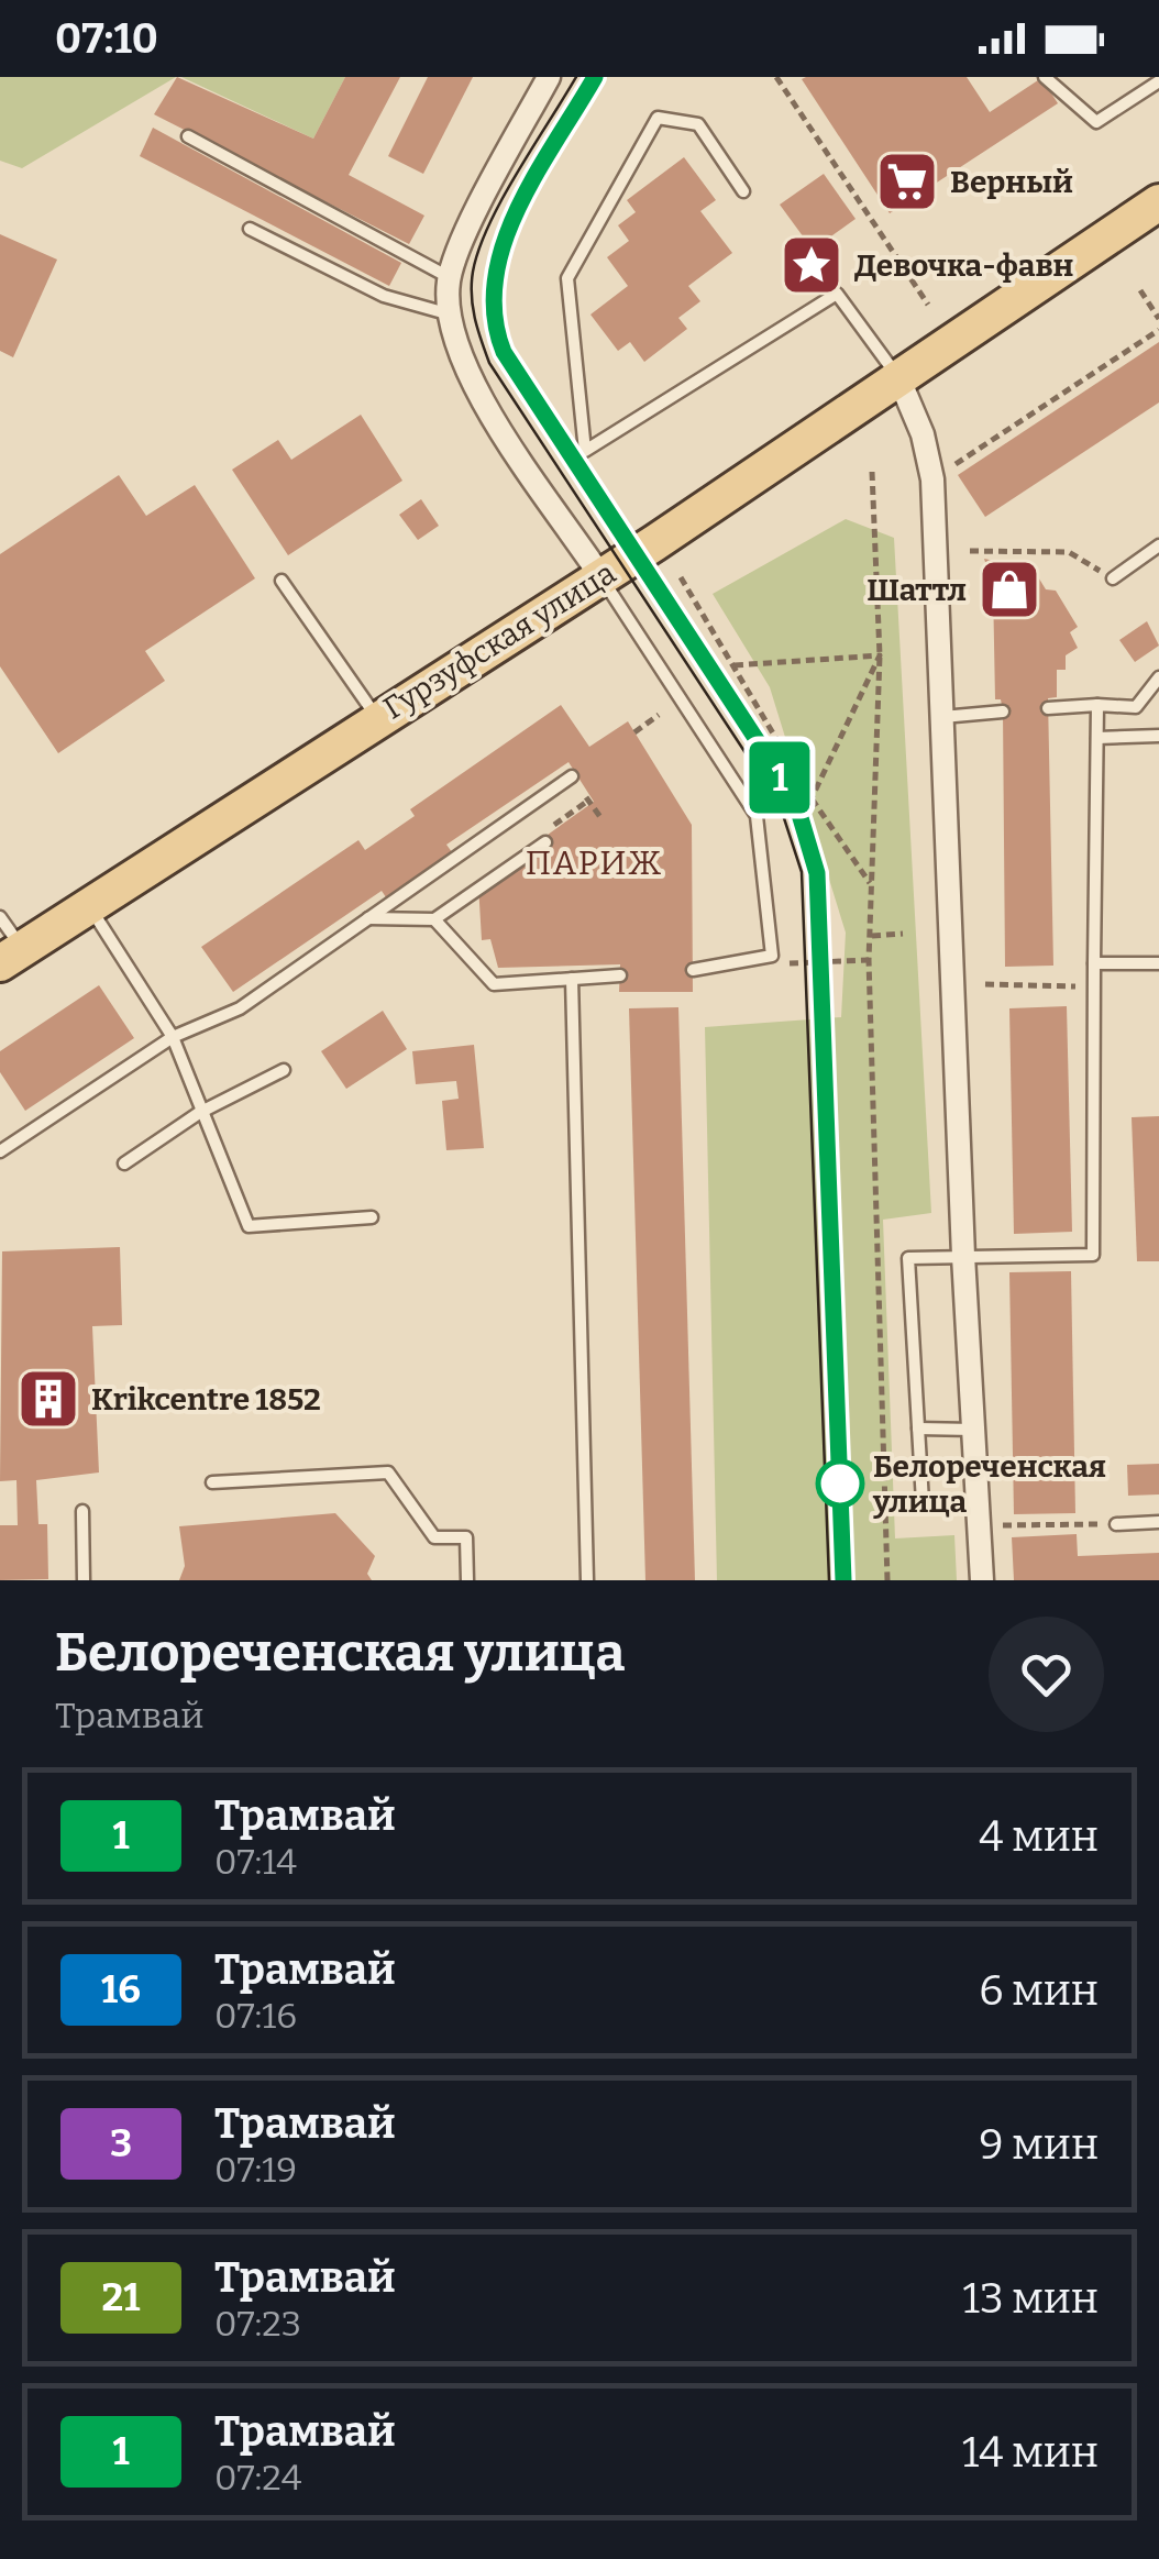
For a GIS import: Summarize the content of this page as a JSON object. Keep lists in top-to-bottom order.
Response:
{
  "streets": {
    "main road": ["Гурзуфская улица"]
  },
  "districts": ["ПАРИЖ"],
  "places": {
    "supermarket": ["Верный"],
    "place": ["Девочка-фавн"],
    "shop": ["Шаттл"],
    "building": ["Krikcentre 1852"],
    "other": ["Белореченская улица"]
  },
  "lines": ["tram line 1"],
  "page": {
    "status": "07:10",
    "on_map": "1",
    "heading": ["Белореченская улица", "Трамвай"],
    "list": [
      {
        "mark": "1",
        "name": "Трамвай",
        "note": "07:14",
        "value": "4 мин"
      },
      {
        "mark": "16",
        "name": "Трамвай",
        "note": "07:16",
        "value": "6 мин"
      },
      {
        "mark": "3",
        "name": "Трамвай",
        "note": "07:19",
        "value": "9 мин"
      },
      {
        "mark": "21",
        "name": "Трамвай",
        "note": "07:23",
        "value": "13 мин"
      },
      {
        "mark": "1",
        "name": "Трамвай",
        "note": "07:24",
        "value": "14 мин"
      }
    ]
  }
}
